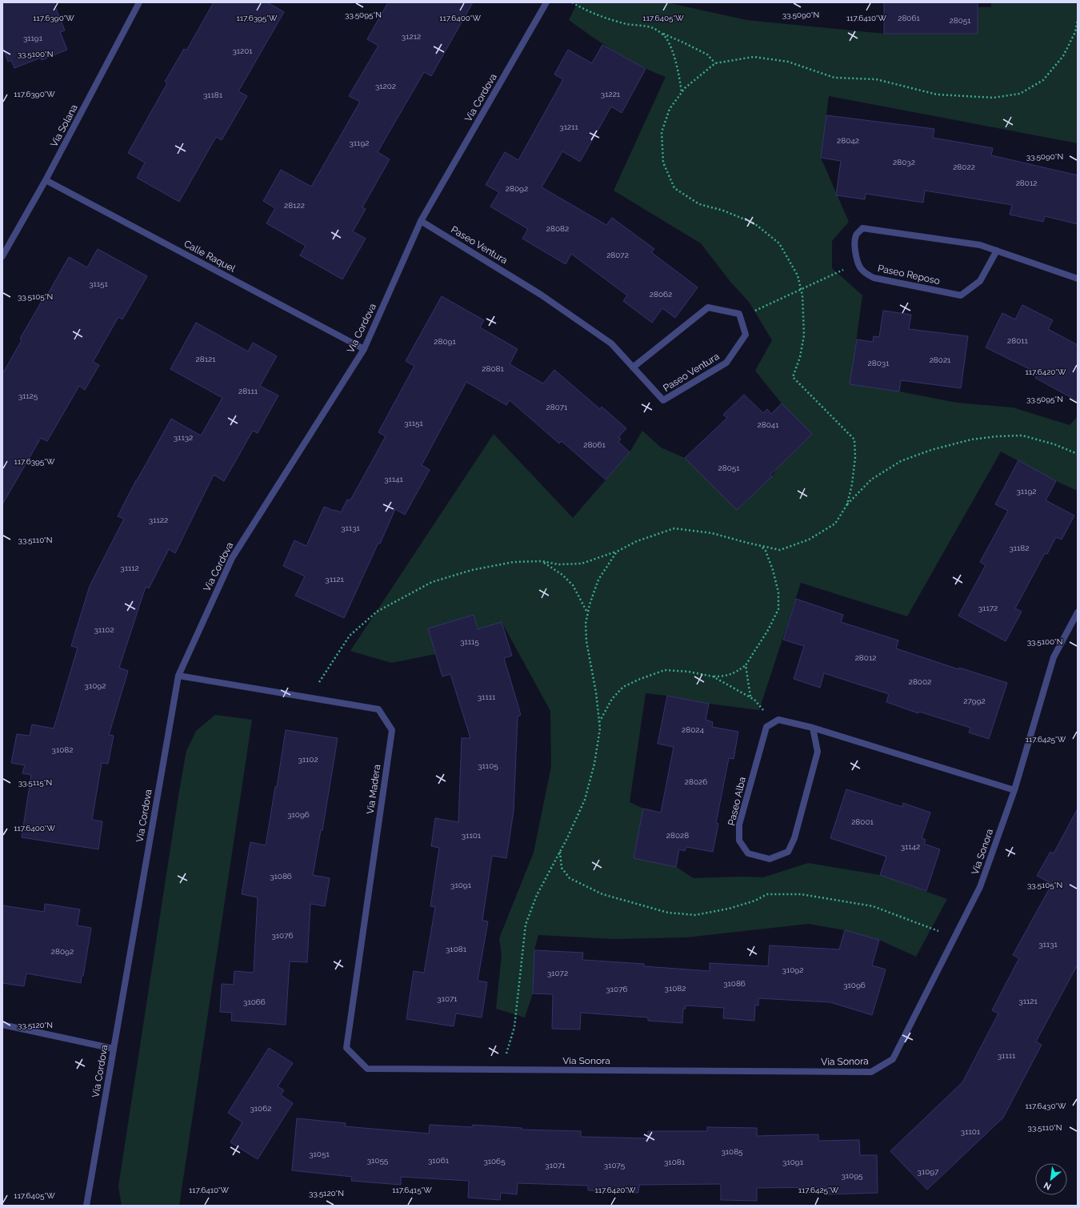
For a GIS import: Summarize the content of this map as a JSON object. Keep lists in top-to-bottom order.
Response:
{
  "streets": {
    "street": [
      "Via Cordova",
      "Via Solana",
      "Paseo Ventura",
      "Calle Raquel",
      "Paseo Reposo",
      "Via Madera",
      "Paseo Alba",
      "Via Sonora"
    ]
  },
  "crossings": [
    ["Via Cordova", "Paseo Ventura"],
    ["Via Cordova", "Calle Raquel"],
    ["Via Cordova", "Via Madera"],
    ["Via Solana", "Calle Raquel"],
    ["Via Madera", "Via Sonora"]
  ],
  "house_numbers": [
    "28061",
    "28051",
    "31212",
    "31191",
    "31201",
    "31202",
    "31221",
    "31181",
    "31211",
    "28042",
    "31192",
    "28032",
    "28022",
    "28012",
    "28092",
    "28122",
    "28082",
    "28072",
    "31151",
    "28062",
    "28011",
    "28091",
    "28121",
    "28021",
    "28031",
    "28081",
    "28111",
    "31125",
    "28071",
    "31151",
    "28041",
    "31132",
    "28061",
    "28051",
    "31141",
    "31192",
    "31122",
    "31131",
    "31182",
    "31112",
    "31121",
    "31172",
    "31102",
    "31115",
    "28012",
    "28002",
    "31092",
    "31111",
    "27992",
    "28024",
    "31082",
    "31102",
    "31105",
    "28026",
    "31096",
    "28001",
    "31101",
    "28028",
    "31142",
    "31086",
    "31091",
    "31076",
    "31131",
    "31081",
    "28092",
    "31092",
    "31072",
    "31086",
    "31096",
    "31082",
    "31076",
    "31071",
    "31121",
    "31066",
    "31111",
    "31062",
    "31101",
    "31085",
    "31051",
    "31055",
    "31061",
    "31065",
    "31081",
    "31091",
    "31071",
    "31075",
    "31097",
    "31095"
  ],
  "north": "bottom left",
  "coordinates": [
    "33.5090°N",
    "33.5095°N",
    "117.6390°W",
    "117.6395°W",
    "117.6400°W",
    "117.6405°W",
    "117.6410°W",
    "33.5100°N",
    "33.5105°N",
    "117.6420°W",
    "33.5110°N",
    "117.6425°W",
    "33.5115°N",
    "33.5120°N",
    "117.6430°W",
    "117.6415°W"
  ]
}
